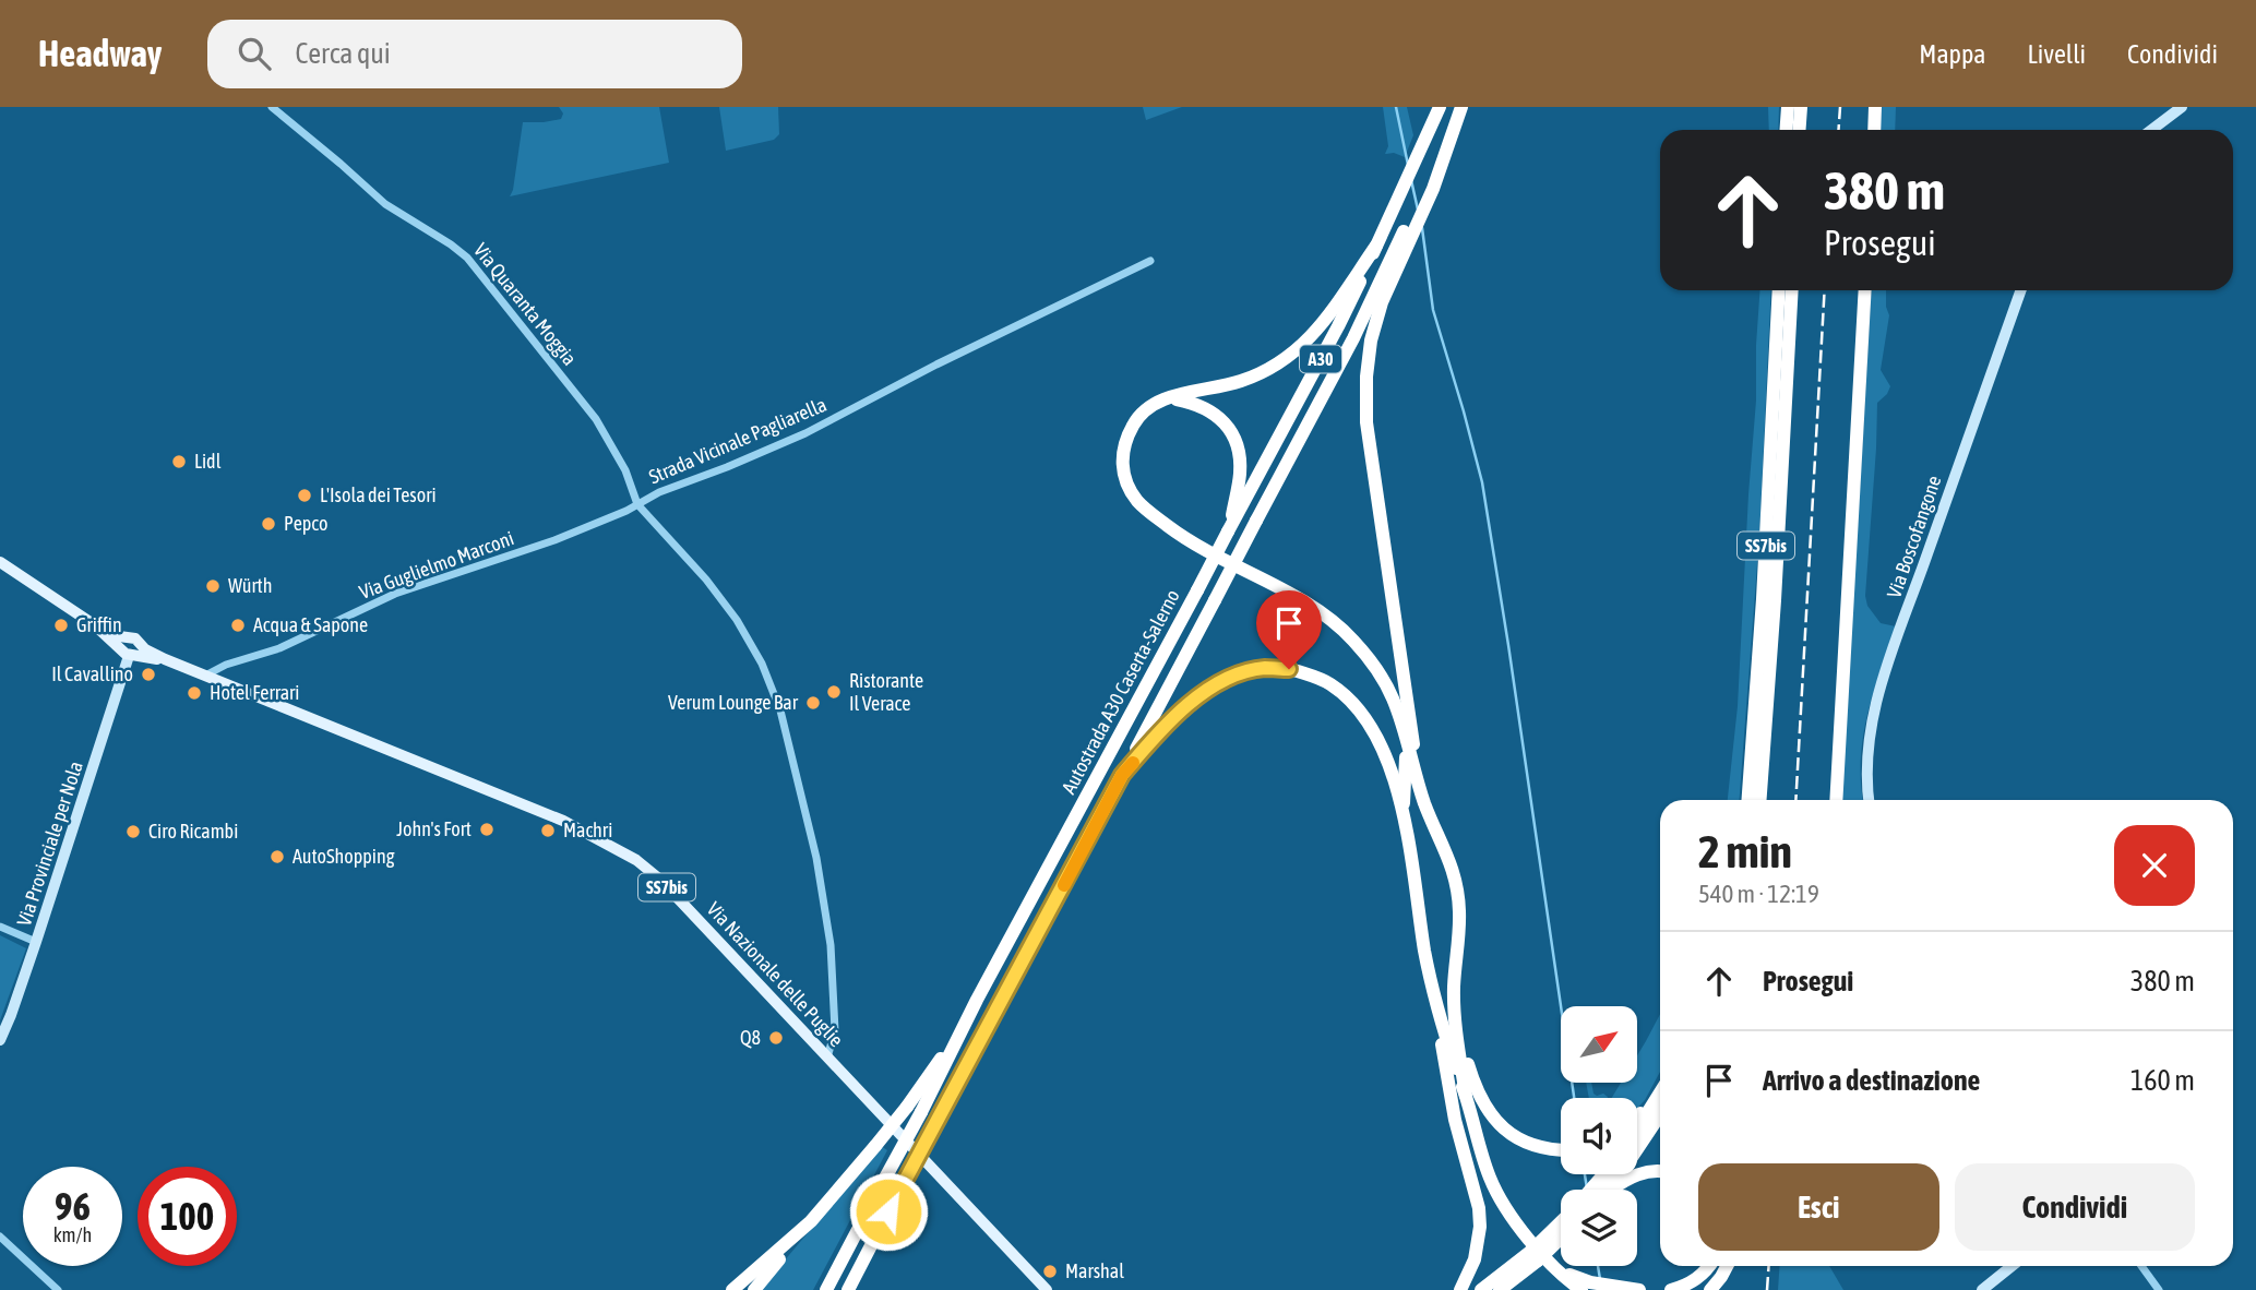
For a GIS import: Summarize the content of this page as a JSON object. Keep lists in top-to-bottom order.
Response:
{
  "streets": {
    "highway": ["A30", "SS7bis", "Autostrada A30 Caserta-Salerno"],
    "main road": ["Via Nazionale delle Puglie"],
    "street": [
      "Via Quaranta Moggia",
      "Strada Vicinale Pagliarella",
      "Via Boscofangone",
      "Via Guglielmo Marconi",
      "Via Provinciale per Nola"
    ]
  },
  "crossings": [
    ["Via Quaranta Moggia", "Strada Vicinale Pagliarella"],
    ["Via Quaranta Moggia", "Via Guglielmo Marconi"],
    ["Strada Vicinale Pagliarella", "Via Guglielmo Marconi"],
    ["Strada Vicinale Pagliarella", "Via Nazionale delle Puglie"],
    ["Via Guglielmo Marconi", "Via Nazionale delle Puglie"],
    ["Via Provinciale per Nola", "Via Nazionale delle Puglie"]
  ],
  "places": [
    "Lidl",
    "L'Isola dei Tesori",
    "Pepco",
    "Würth",
    "Griffin",
    "Acqua & Sapone",
    "Il Cavallino",
    "Ristorante Il Verace",
    "Hotel Ferrari",
    "Verum Lounge Bar",
    "John's Fort",
    "Machri",
    "Ciro Ricambi",
    "AutoShopping",
    "Q8",
    "Marshal"
  ],
  "north": "top right",
  "page": {
    "header": "Headway",
    "search": "Cerca qui",
    "nav": ["Mappa", "Livelli", "Condividi"],
    "turn": ["380 m", "Prosegui"],
    "heading": ["2 min", "540 m · 12:19"],
    "list": [
      {
        "name": "Prosegui",
        "value": "380 m"
      },
      {
        "name": "Arrivo a destinazione",
        "value": "160 m"
      }
    ],
    "buttons": ["Esci", "Condividi"],
    "speed": "96 km/h",
    "limit": "100"
  }
}
